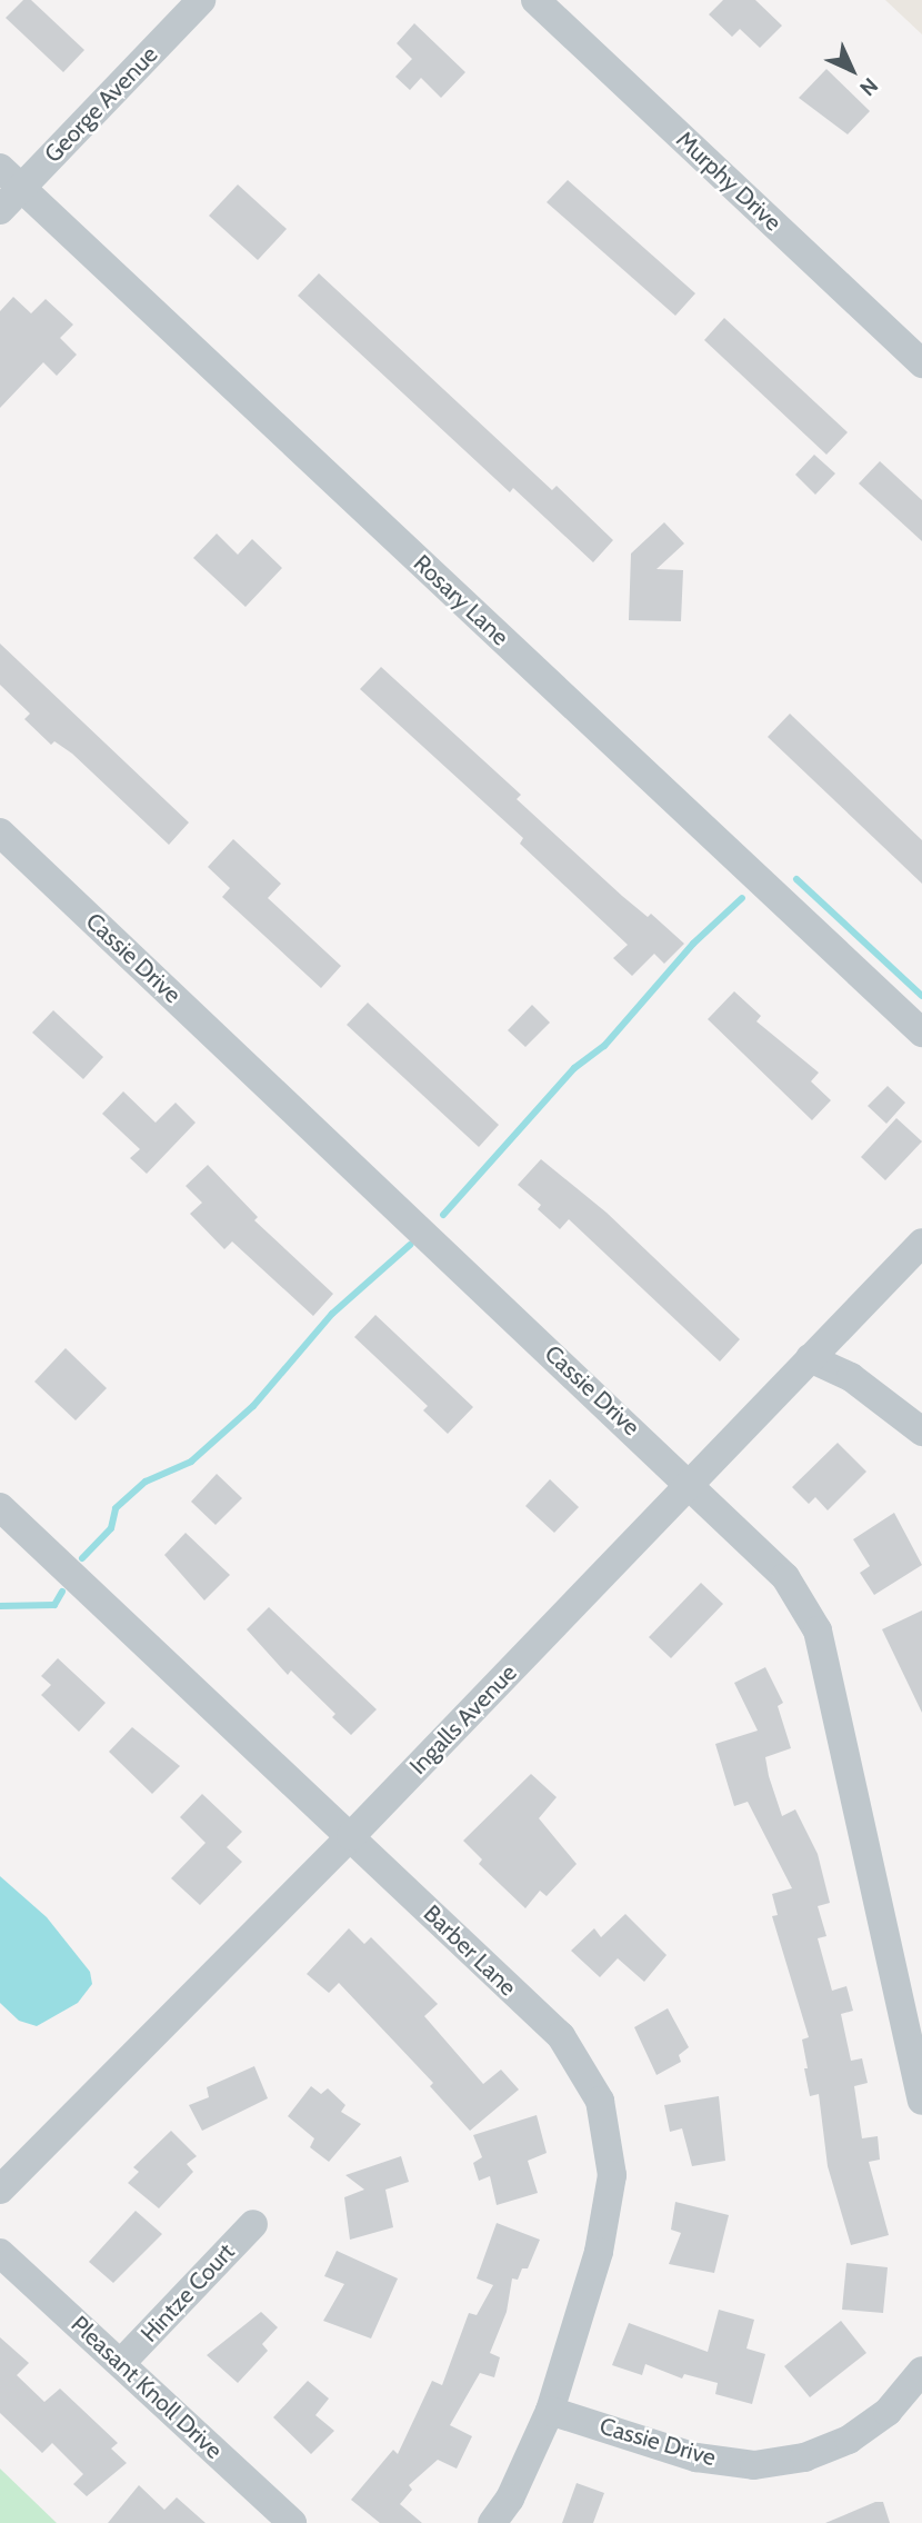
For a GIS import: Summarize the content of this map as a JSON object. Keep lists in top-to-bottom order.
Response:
{
  "streets": {
    "street": [
      "George Avenue",
      "Murphy Drive",
      "Rosary Lane",
      "Cassie Drive",
      "Ingalls Avenue",
      "Barber Lane",
      "Hintze Court",
      "Pleasant Knoll Drive"
    ]
  },
  "crossings": [
    ["George Avenue", "Rosary Lane"],
    ["Cassie Drive", "Ingalls Avenue"],
    ["Cassie Drive", "Barber Lane"],
    ["Ingalls Avenue", "Barber Lane"],
    ["Hintze Court", "Pleasant Knoll Drive"]
  ],
  "north": "bottom right"
}
